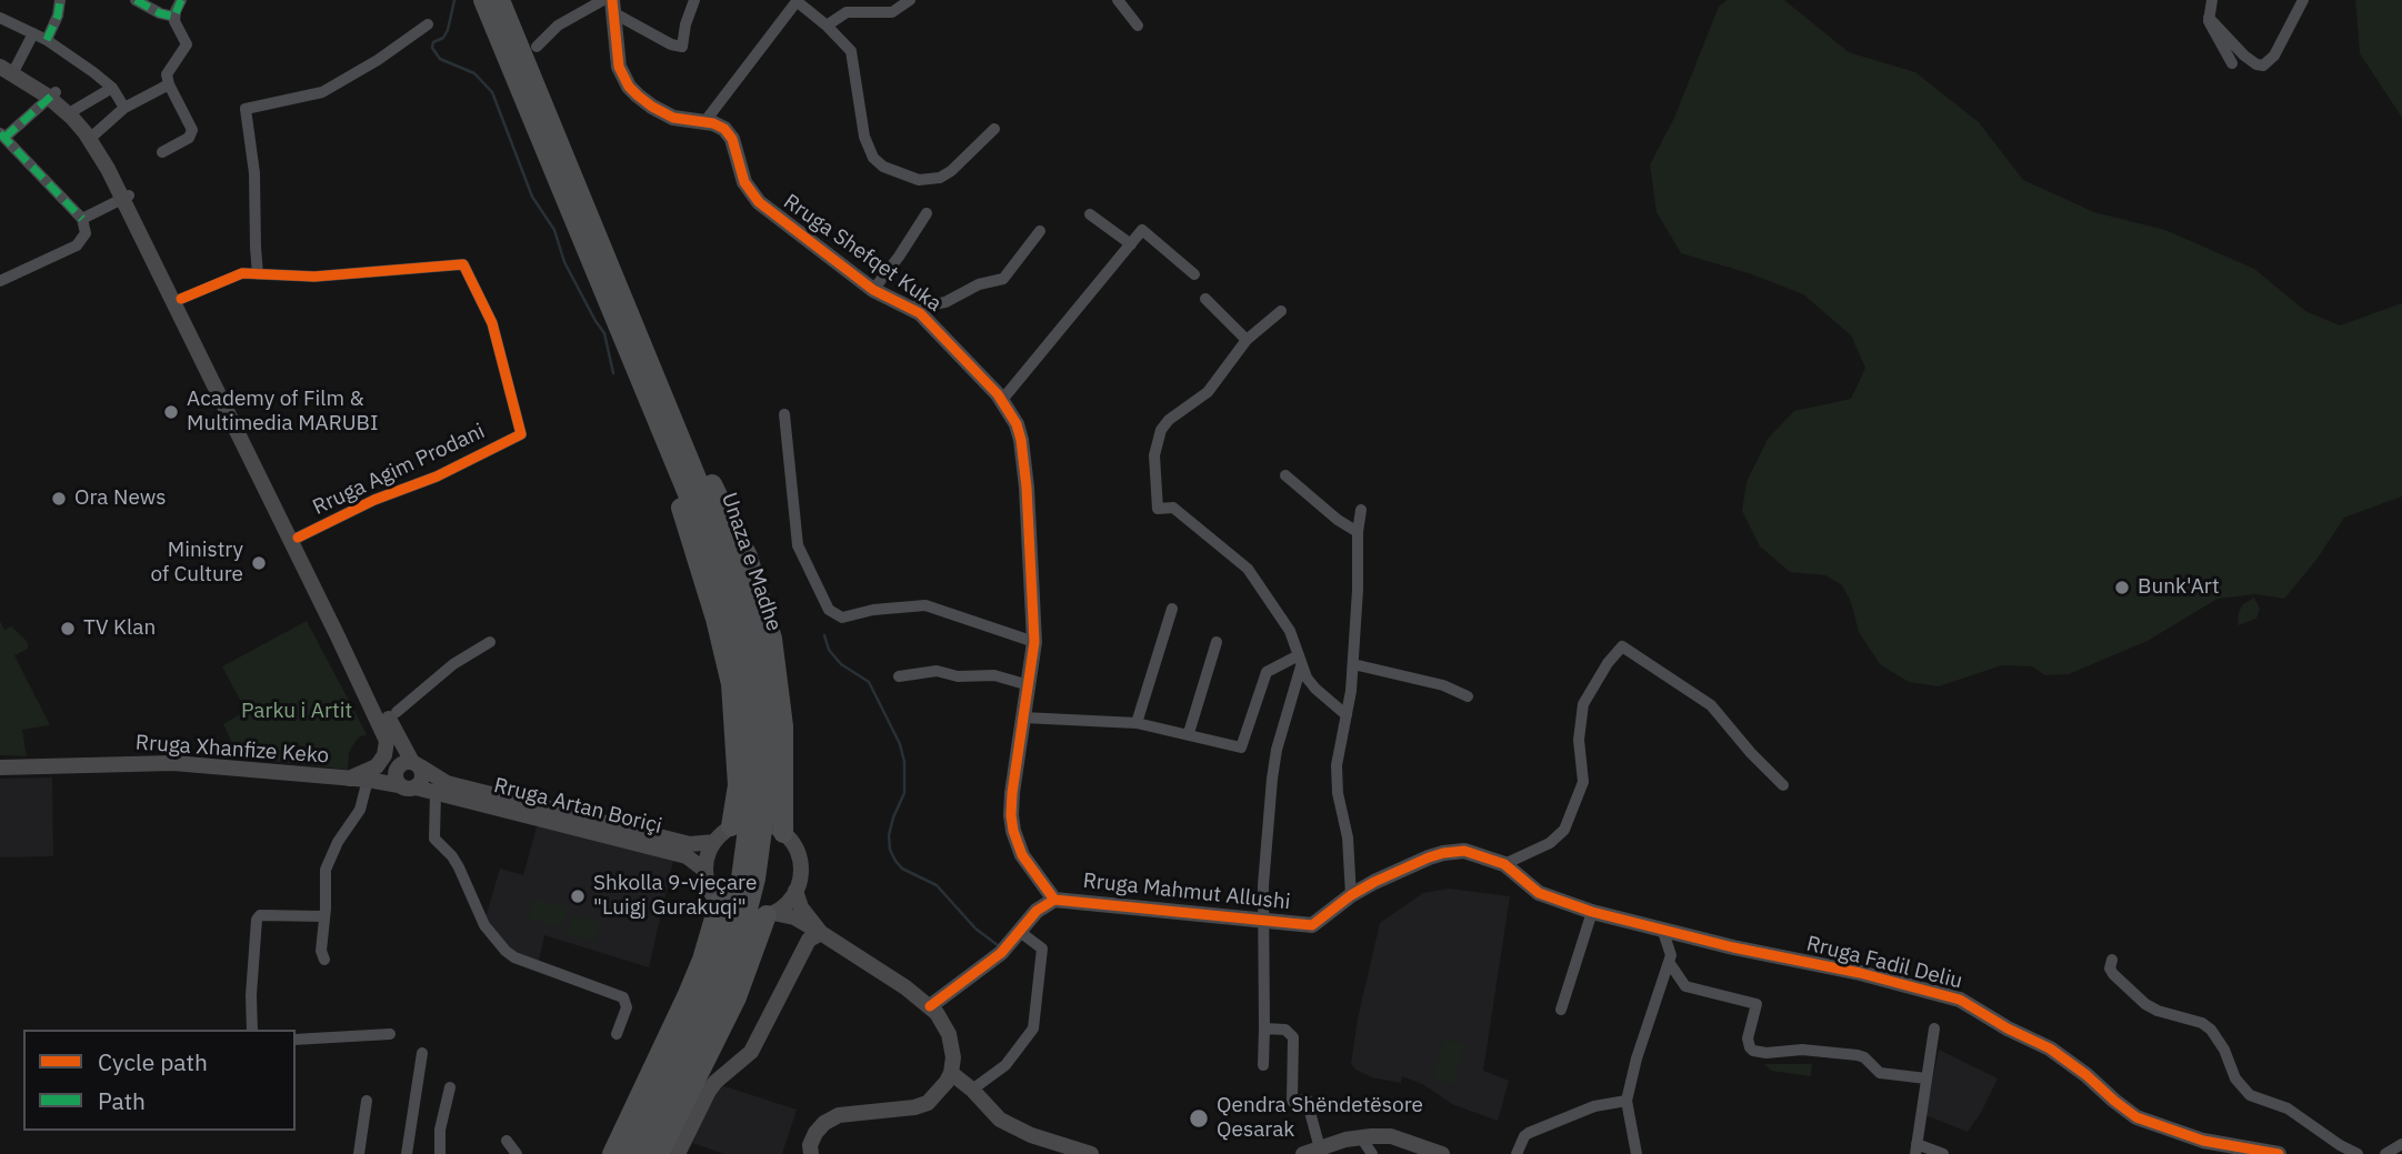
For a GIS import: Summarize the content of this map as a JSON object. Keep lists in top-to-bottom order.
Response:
{
  "streets": {
    "highway": ["Unaza e Madhe"],
    "main road": [
      "Rruga Shefqet Kuka",
      "Rruga Xhanfize Keko",
      "Rruga Artan Boriçi",
      "Rruga Mahmut Allushi",
      "Rruga Fadil Deliu"
    ],
    "street": ["Rruga Agim Prodani"]
  },
  "crossings": [
    ["Rruga Shefqet Kuka", "Rruga Mahmut Allushi"],
    ["Rruga Mahmut Allushi", "Rruga Fadil Deliu"]
  ],
  "parks": ["Parku i Artit"],
  "places": [
    "Academy of Film & Multimedia MARUBI",
    "Ora News",
    "Ministry of Culture",
    "Bunk'Art",
    "TV Klan",
    "Shkolla 9-vjeçare \"Luigj Gurakuqi\"",
    "Qendra Shëndetësore Qesarak"
  ],
  "legend": ["Cycle path", "Path"]
}
